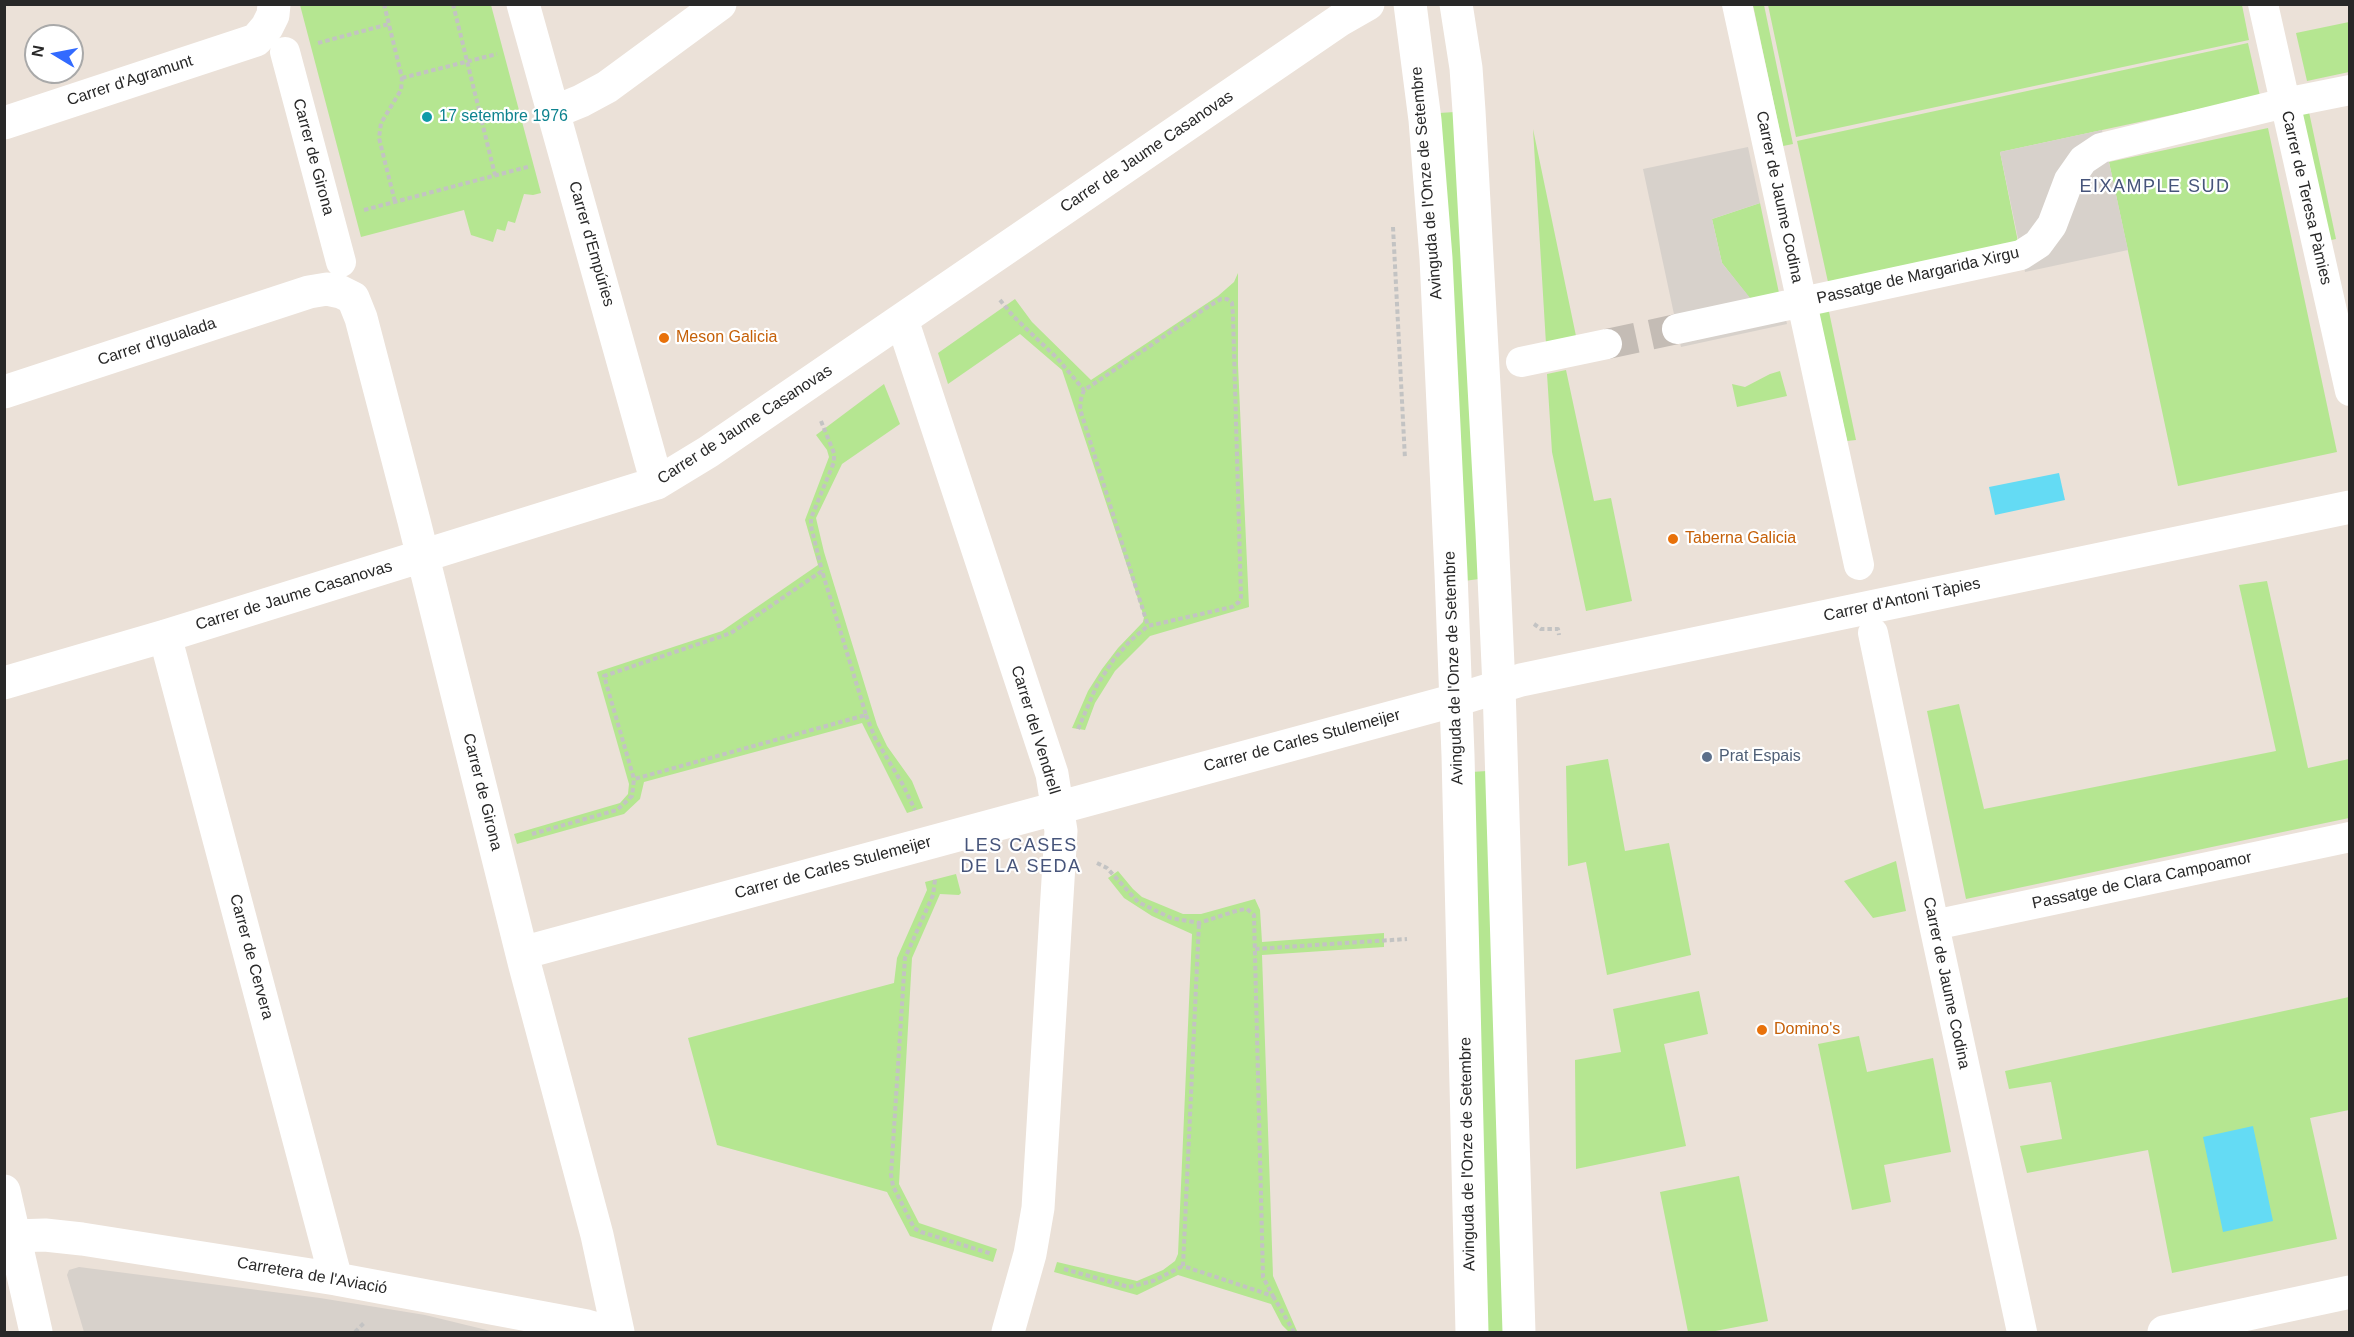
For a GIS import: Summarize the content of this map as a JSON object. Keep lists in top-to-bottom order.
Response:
{
  "streets": {
    "street": [
      "Carrer d'Agramunt",
      "Carrer de Jaume Casanovas",
      "Carrer de Girona",
      "Avinguda de l'Onze de Setembre",
      "Carrer de Jaume Codina",
      "Carrer de Teresa Pàmies",
      "Carrer d'Empúries",
      "Passatge de Margarida Xirgu",
      "Carrer d'Igualada",
      "Carrer d'Antoni Tàpies",
      "Carrer del Vendrell",
      "Carrer de Carles Stulemeijer",
      "Passatge de Clara Campoamor",
      "Carrer de Cervera",
      "Carretera de l'Aviació"
    ]
  },
  "crossings": [
    ["Carrer de Jaume Casanovas", "Carrer de Girona"],
    ["Carrer de Jaume Casanovas", "Carrer d'Empúries"],
    ["Carrer de Jaume Casanovas", "Carrer del Vendrell"],
    ["Carrer de Jaume Casanovas", "Carrer de Cervera"],
    ["Carrer de Girona", "Carrer d'Igualada"],
    ["Carrer de Girona", "Carrer de Carles Stulemeijer"],
    ["Avinguda de l'Onze de Setembre", "Carrer d'Antoni Tàpies"],
    ["Avinguda de l'Onze de Setembre", "Carrer de Carles Stulemeijer"],
    ["Carrer de Jaume Codina", "Passatge de Margarida Xirgu"],
    ["Carrer de Jaume Codina", "Passatge de Clara Campoamor"],
    ["Carrer de Teresa Pàmies", "Passatge de Margarida Xirgu"],
    ["Carrer d'Antoni Tàpies", "Carrer de Carles Stulemeijer"],
    ["Carrer del Vendrell", "Carrer de Carles Stulemeijer"],
    ["Carrer de Cervera", "Carretera de l'Aviació"]
  ],
  "districts": ["EIXAMPLE SUD", "LES CASES DE LA SEDA"],
  "places": [
    "17 setembre 1976",
    "Meson Galicia",
    "Taberna Galicia",
    "Prat Espais",
    "Domino's"
  ],
  "north": "left"
}
